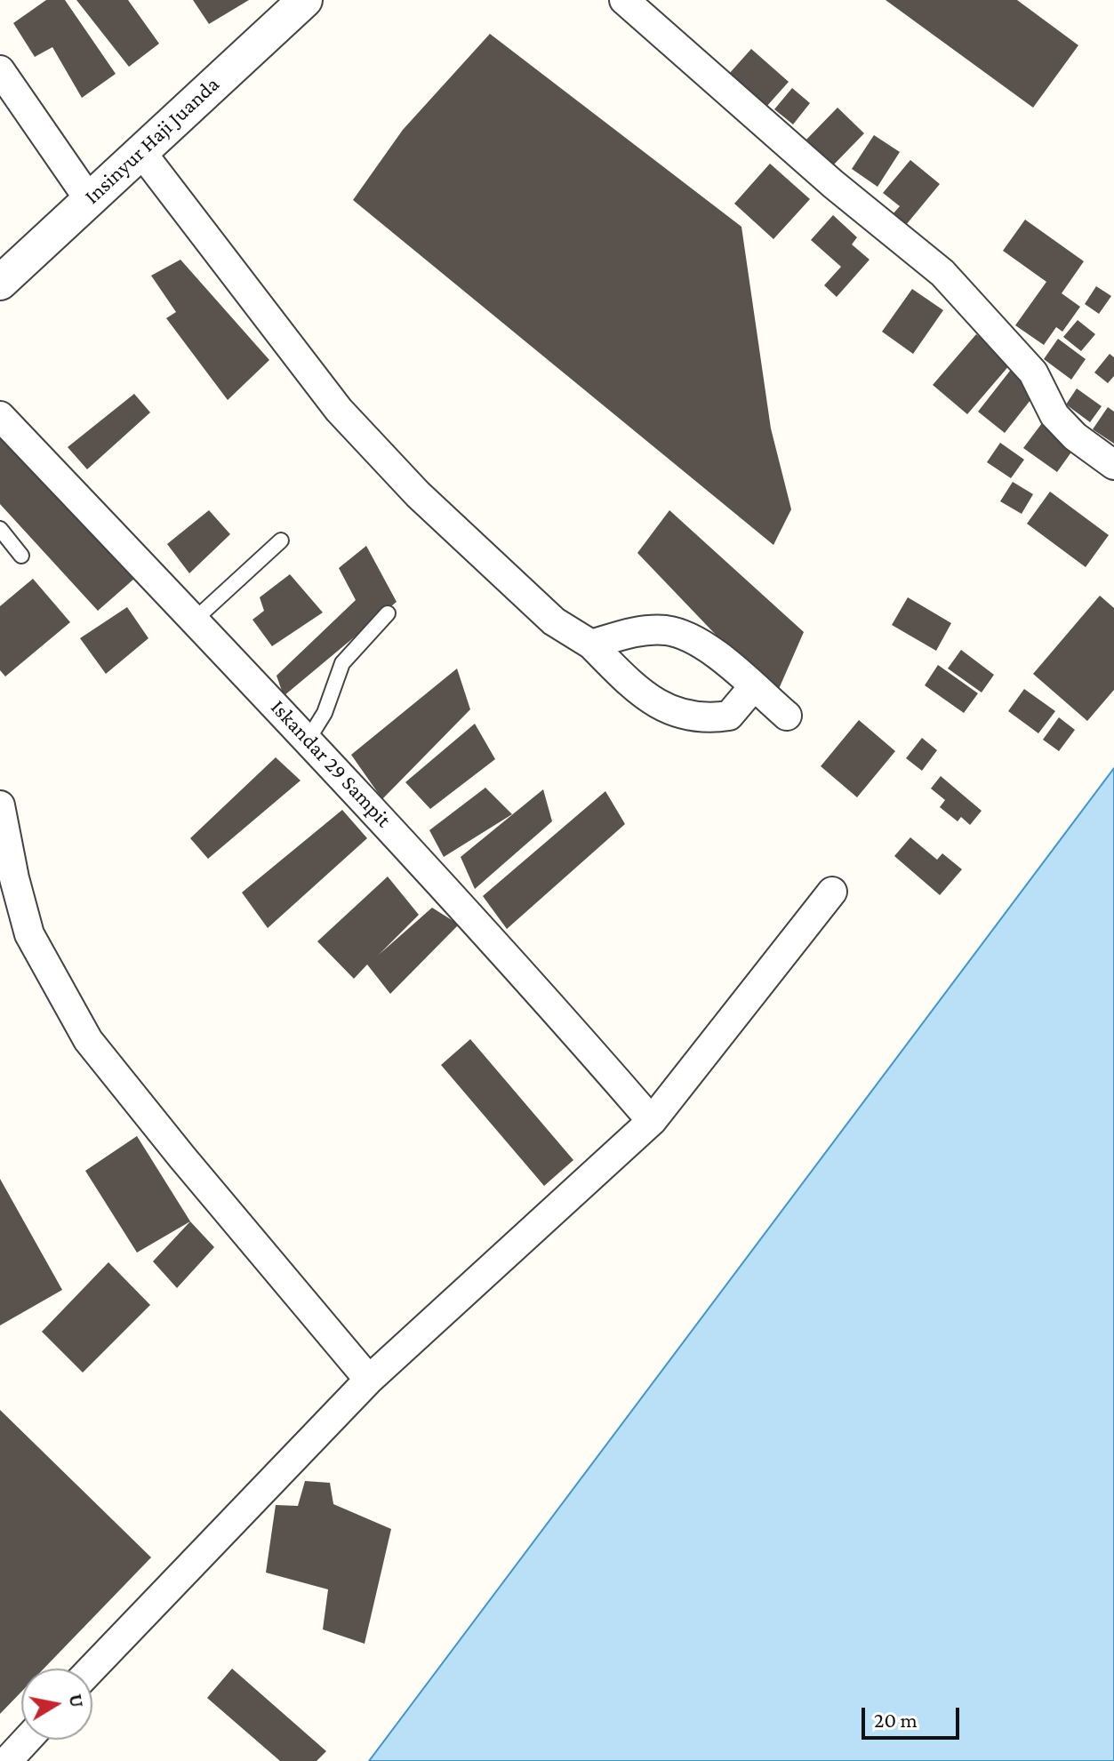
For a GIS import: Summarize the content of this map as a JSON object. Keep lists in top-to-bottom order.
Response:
{
  "streets": {
    "street": ["Insinyur Haji Juanda", "Iskandar 29 Sampit"]
  },
  "scale_bar": "20 m",
  "north": "right"
}
